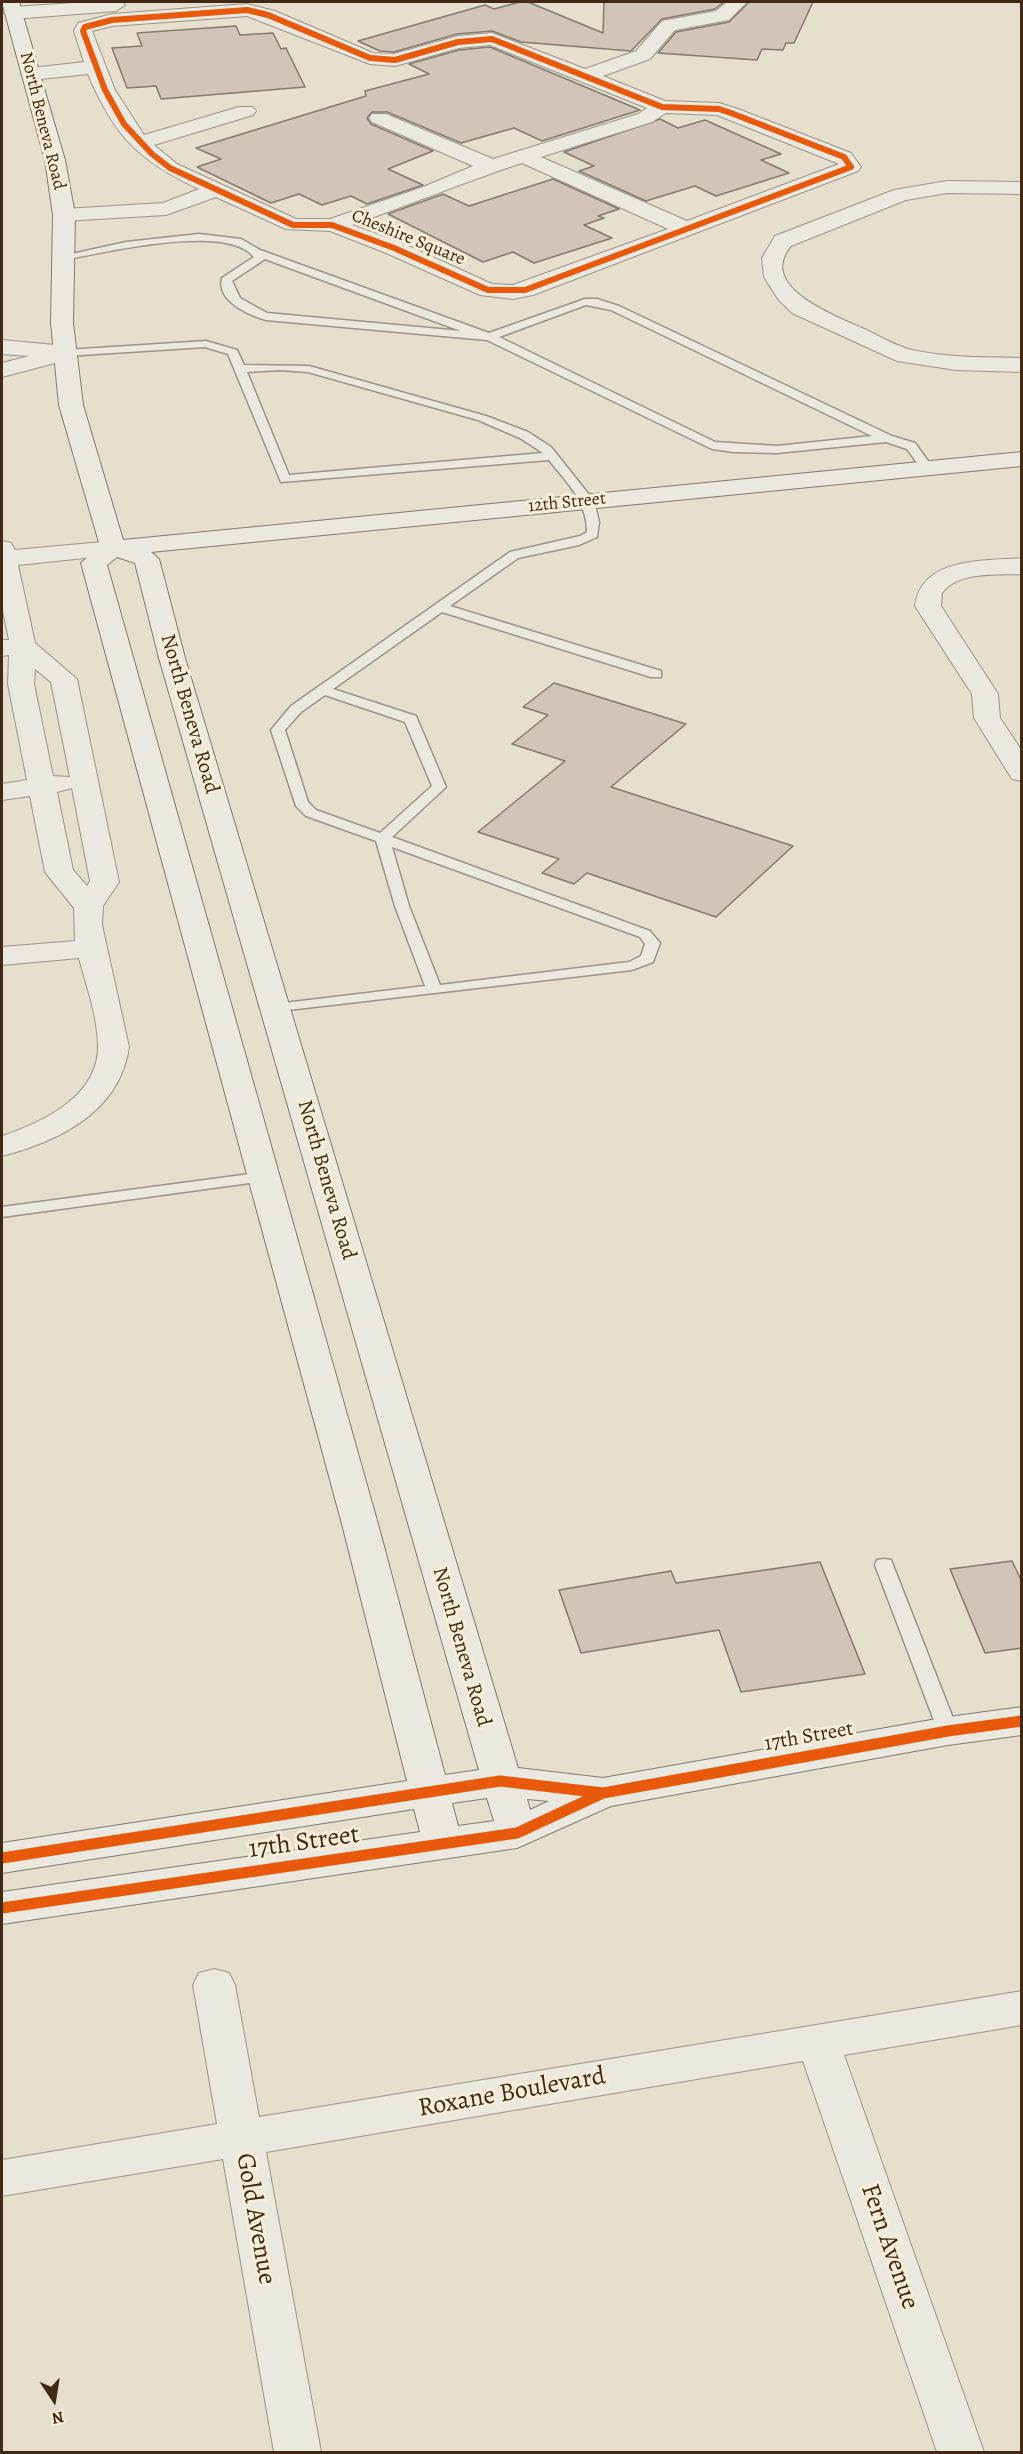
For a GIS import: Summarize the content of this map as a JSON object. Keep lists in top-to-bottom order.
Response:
{
  "streets": {
    "street": [
      "North Beneva Road",
      "Cheshire Square",
      "12th Street",
      "17th Street",
      "Roxane Boulevard",
      "Gold Avenue",
      "Fern Avenue"
    ]
  },
  "crossings": [
    ["North Beneva Road", "12th Street"],
    ["North Beneva Road", "17th Street"],
    ["Roxane Boulevard", "Gold Avenue"],
    ["Roxane Boulevard", "Fern Avenue"]
  ],
  "north": "bottom"
}
